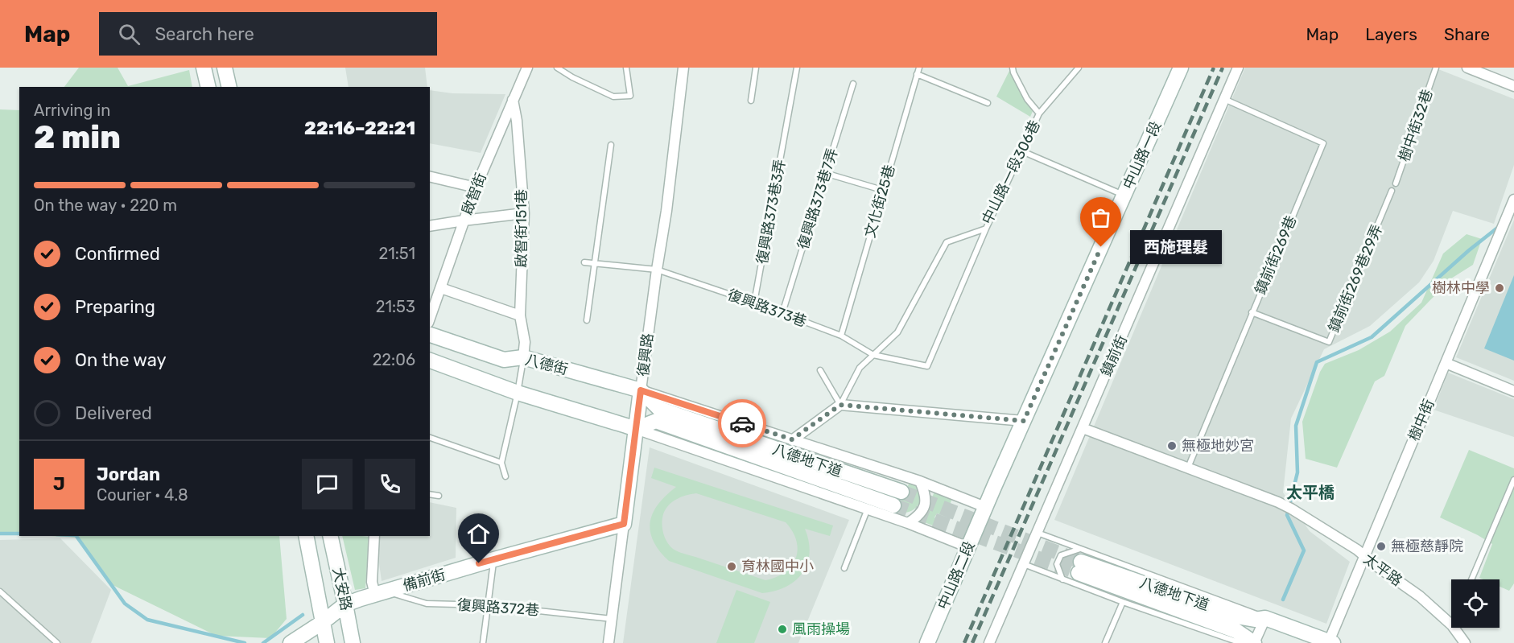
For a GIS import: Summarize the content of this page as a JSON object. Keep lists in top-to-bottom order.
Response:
{
  "streets": {
    "street": [
      "中山路一段",
      "啟智街",
      "啟智街151巷",
      "復興路",
      "鎮前街",
      "八德街",
      "樹中街",
      "八德地下道",
      "太平路",
      "中山路二段",
      "備前街",
      "大安路"
    ],
    "lane": [
      "樹中街32巷",
      "中山路一段306巷",
      "復興路373巷7弄",
      "文化街25巷",
      "復興路373巷3弄",
      "鎮前街269巷",
      "鎮前街269巷29弄",
      "復興路373巷",
      "復興路372巷"
    ]
  },
  "crossings": [
    ["中山路一段", "中山路二段"],
    ["中山路一段306巷", "復興路373巷"],
    ["啟智街", "啟智街151巷"],
    ["復興路373巷7弄", "復興路373巷"],
    ["文化街25巷", "復興路373巷"],
    ["復興路373巷3弄", "復興路373巷"],
    ["啟智街151巷", "八德街"],
    ["鎮前街269巷", "鎮前街269巷29弄"],
    ["鎮前街269巷", "鎮前街"],
    ["鎮前街269巷", "太平路"],
    ["復興路373巷", "復興路"],
    ["復興路", "八德街"],
    ["復興路", "備前街"],
    ["復興路", "復興路372巷"],
    ["八德街", "八德地下道"],
    ["樹中街", "太平路"],
    ["備前街", "大安路"],
    ["備前街", "復興路372巷"]
  ],
  "districts": ["太平橋"],
  "places": [
    "西施理髮",
    "樹林中學",
    "無極地妙宮",
    "無極慈靜院",
    "育林國中小",
    "風雨操場"
  ],
  "page": {
    "header": "Map",
    "search": "Search here",
    "nav": ["Map", "Layers", "Share"],
    "heading": ["2 min", "Arriving in", "22:16–22:21"],
    "panel": ["Jordan", "Courier · 4.8"],
    "bar": "On the way · 220 m",
    "list": [
      ["Confirmed", "21:51"],
      ["Preparing", "21:53"],
      ["On the way", "22:06"],
      "Delivered"
    ],
    "bubble": "西施理髮",
    "round": "J"
  }
}
